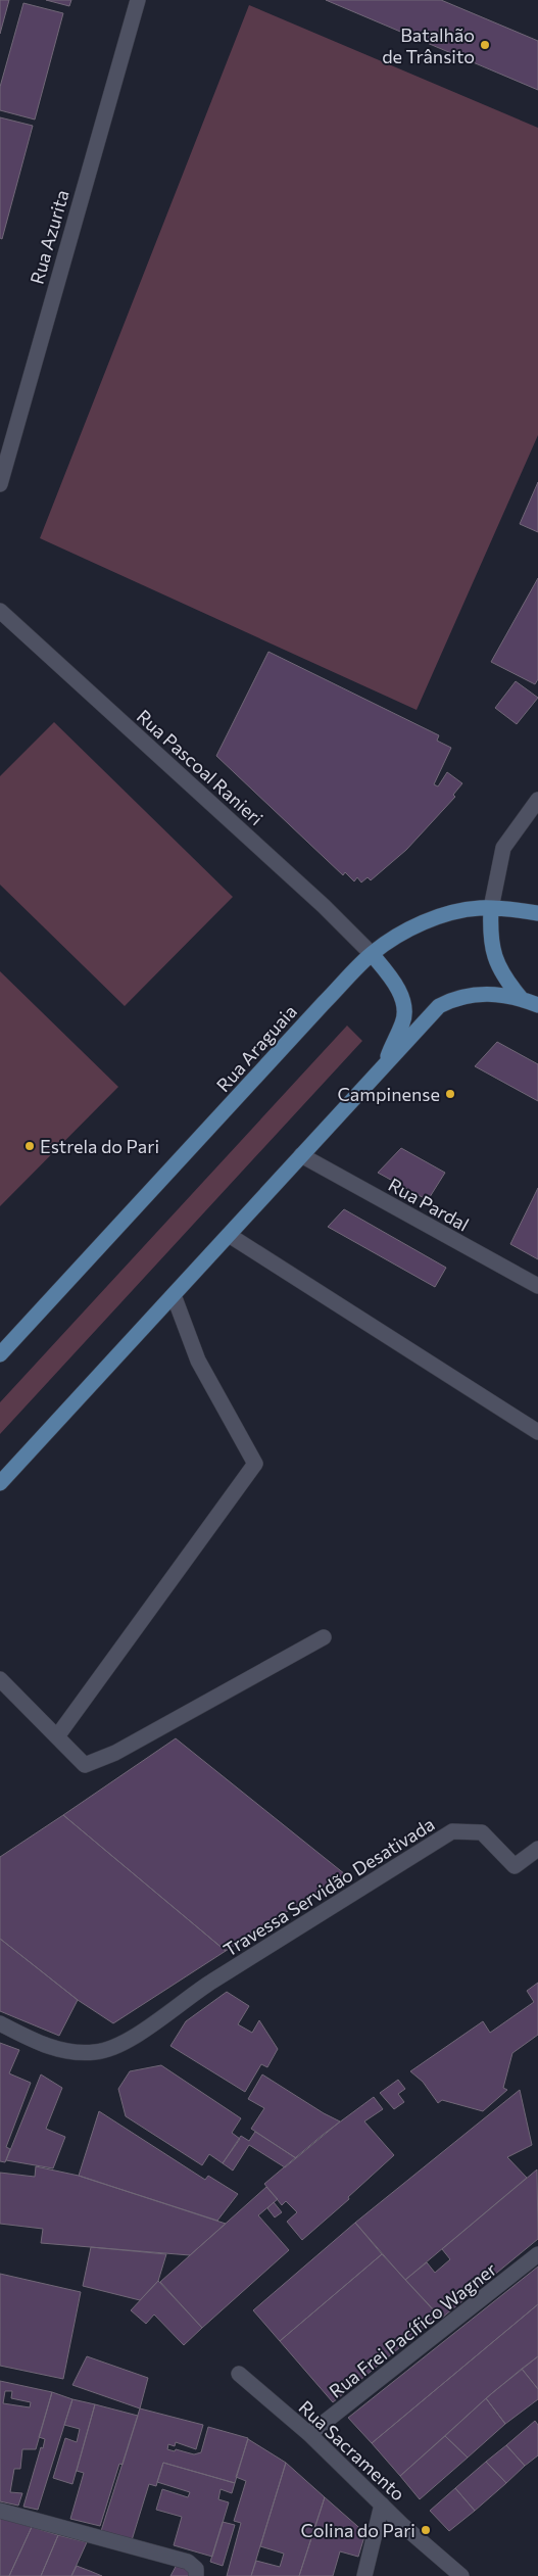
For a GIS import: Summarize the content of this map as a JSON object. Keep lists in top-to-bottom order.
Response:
{
  "streets": {
    "main road": ["Rua Araguaia"],
    "street": [
      "Rua Azurita",
      "Rua Pascoal Ranieri",
      "Rua Pardal",
      "Travessa Servidão Desativada",
      "Rua Frei Pacífico Wagner",
      "Rua Sacramento"
    ]
  },
  "crossings": [
    ["Rua Pascoal Ranieri", "Rua Araguaia"],
    ["Rua Frei Pacífico Wagner", "Rua Sacramento"]
  ],
  "places": [
    "Batalhão de Trânsito",
    "Campinense",
    "Estrela do Pari",
    "Colina do Pari"
  ]
}
